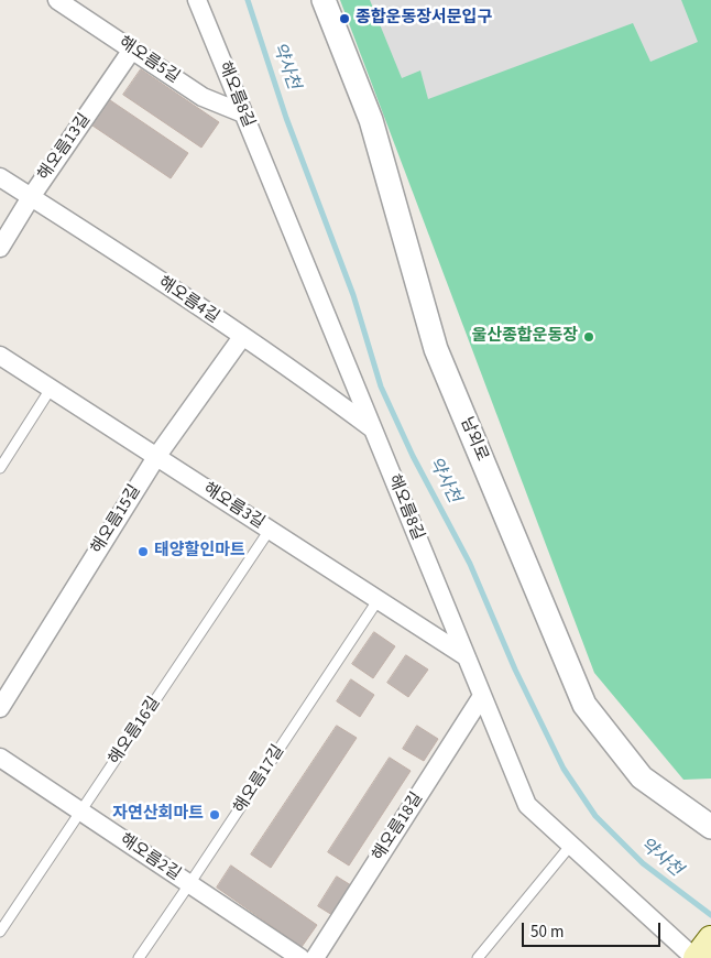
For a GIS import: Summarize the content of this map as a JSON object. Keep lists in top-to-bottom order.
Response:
{
  "streets": {
    "street": [
      "해오름5길",
      "해오름8길",
      "해오름13길",
      "해오름4길",
      "남외로",
      "해오름3길",
      "해오름15길",
      "해오름18길",
      "해오름2길"
    ],
    "lane": ["해오름16길", "해오름17길"]
  },
  "crossings": [
    ["해오름5길", "해오름8길"],
    ["해오름5길", "해오름13길"],
    ["해오름8길", "해오름4길"],
    ["해오름8길", "해오름3길"],
    ["해오름8길", "해오름18길"],
    ["해오름13길", "해오름4길"],
    ["해오름4길", "해오름15길"],
    ["해오름3길", "해오름15길"],
    ["해오름3길", "해오름16길"],
    ["해오름3길", "해오름17길"],
    ["해오름16길", "해오름2길"],
    ["해오름17길", "해오름2길"]
  ],
  "water": ["약사천"],
  "places": [
    "종합운동장서문입구",
    "울산종합운동장",
    "태양할인마트",
    "자연산회마트"
  ],
  "scale_bar": "50 m"
}
